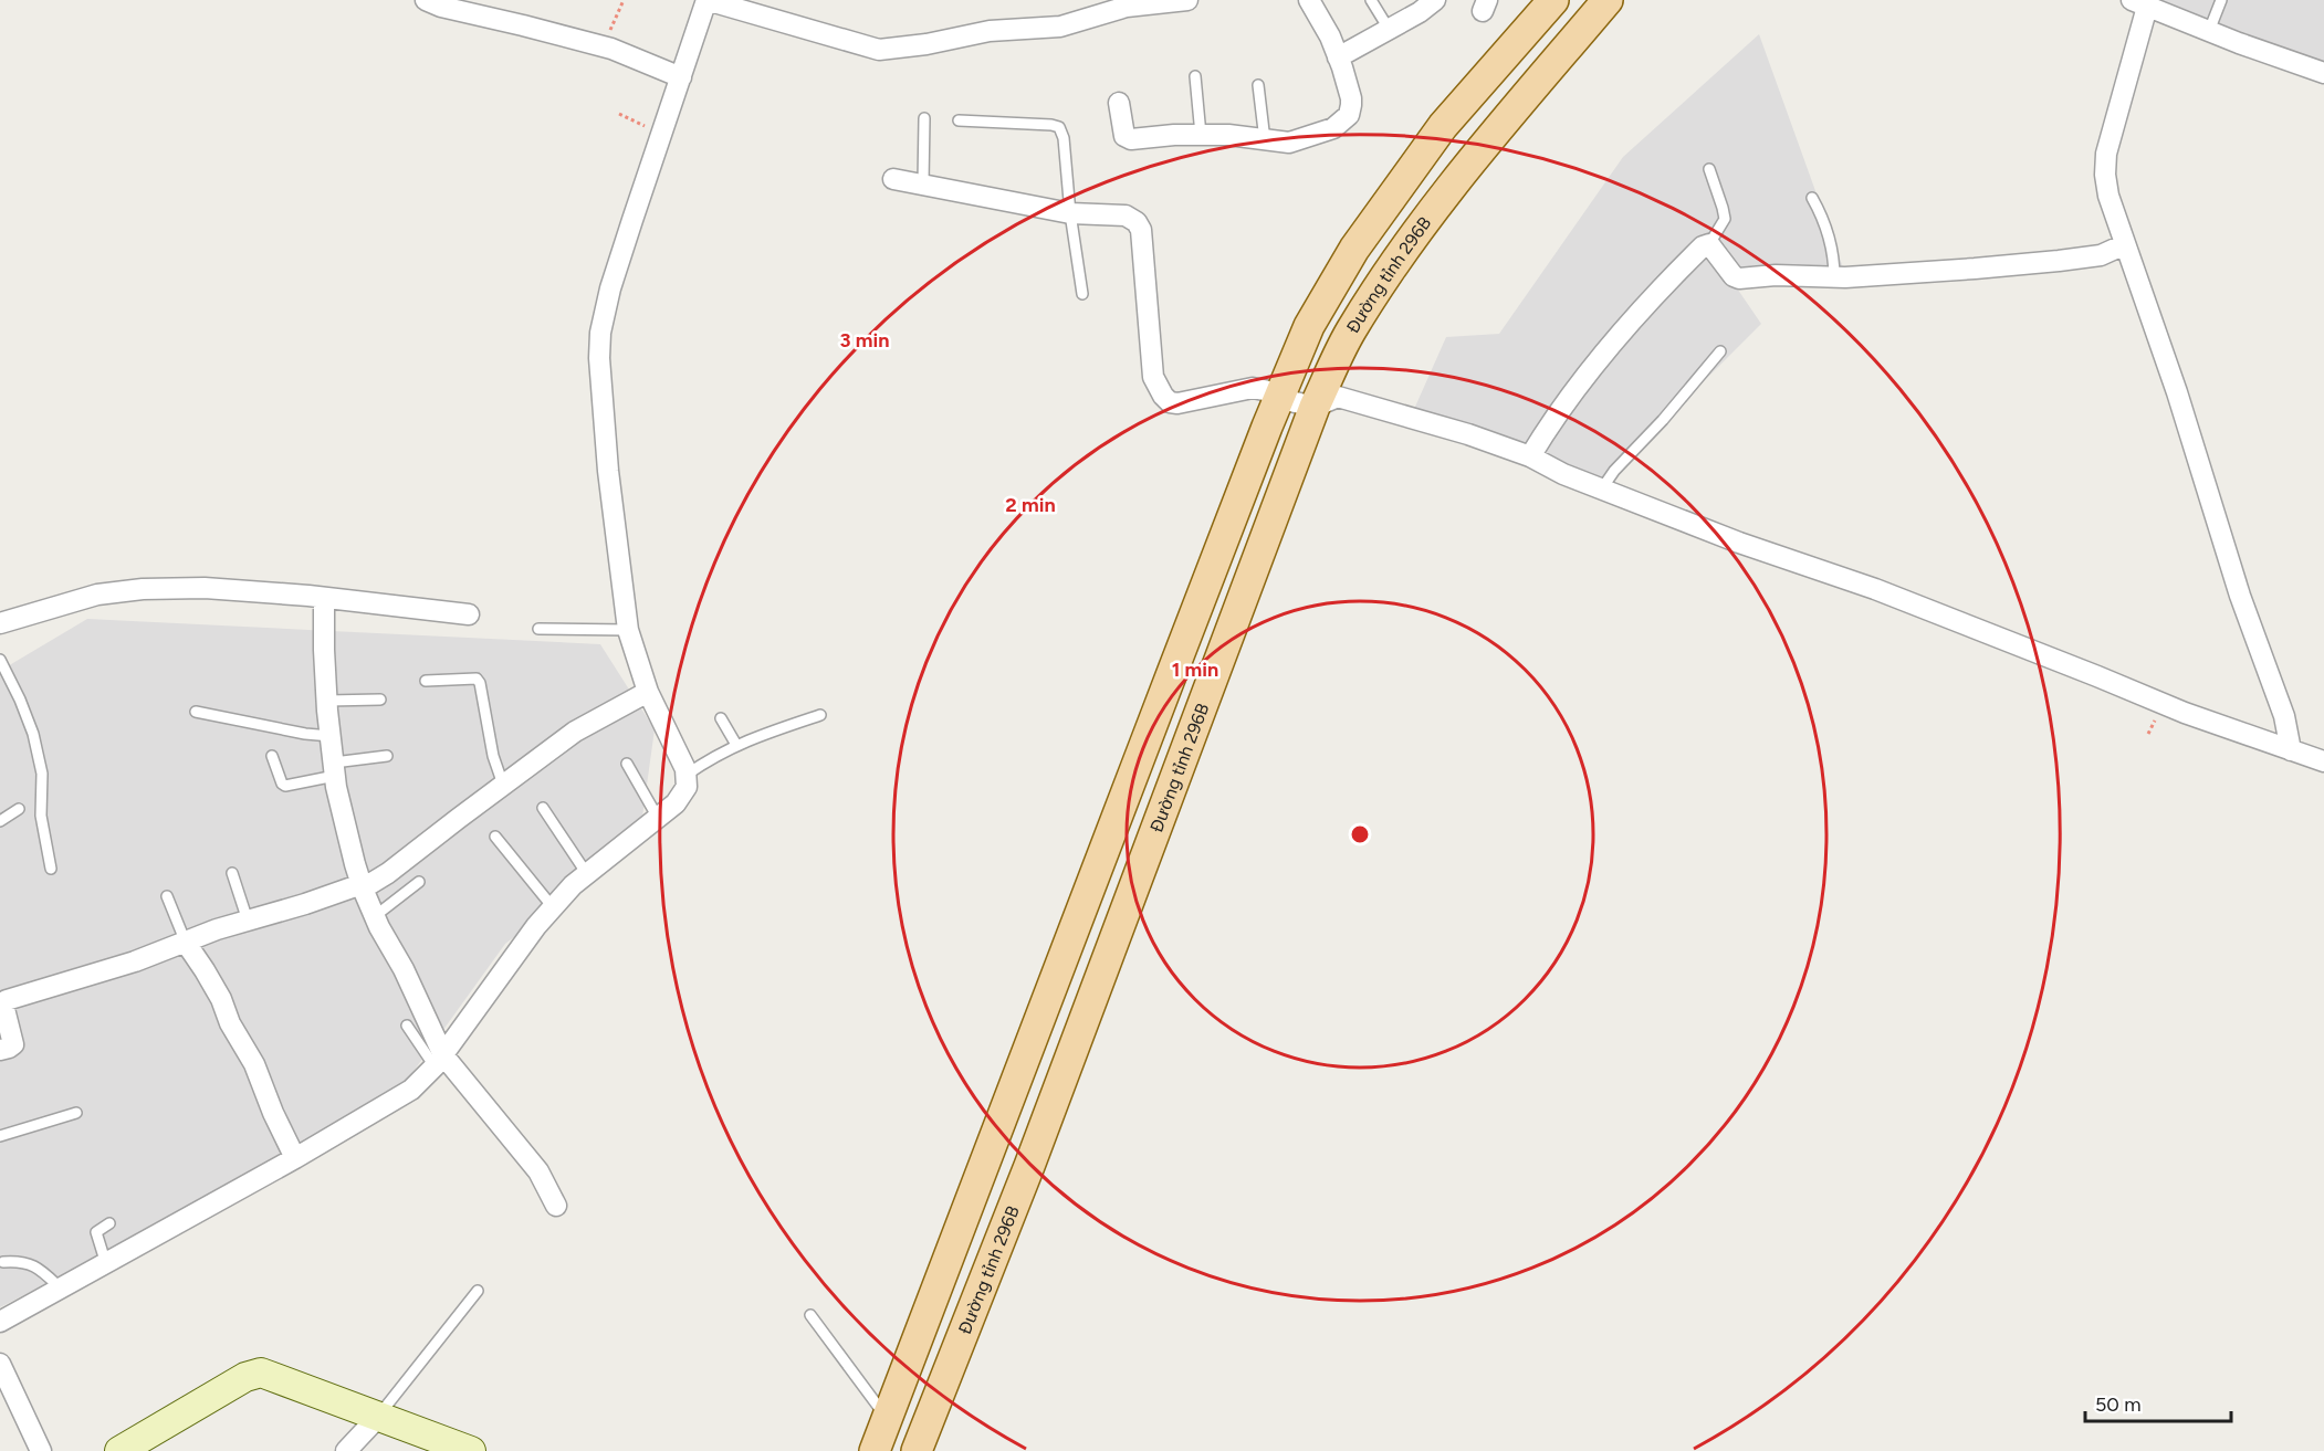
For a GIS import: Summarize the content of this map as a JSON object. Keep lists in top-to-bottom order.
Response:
{
  "streets": {
    "main road": ["Đường tỉnh 296B"]
  },
  "scale_bar": "50 m",
  "rings": ["3 min", "2 min", "1 min"]
}
